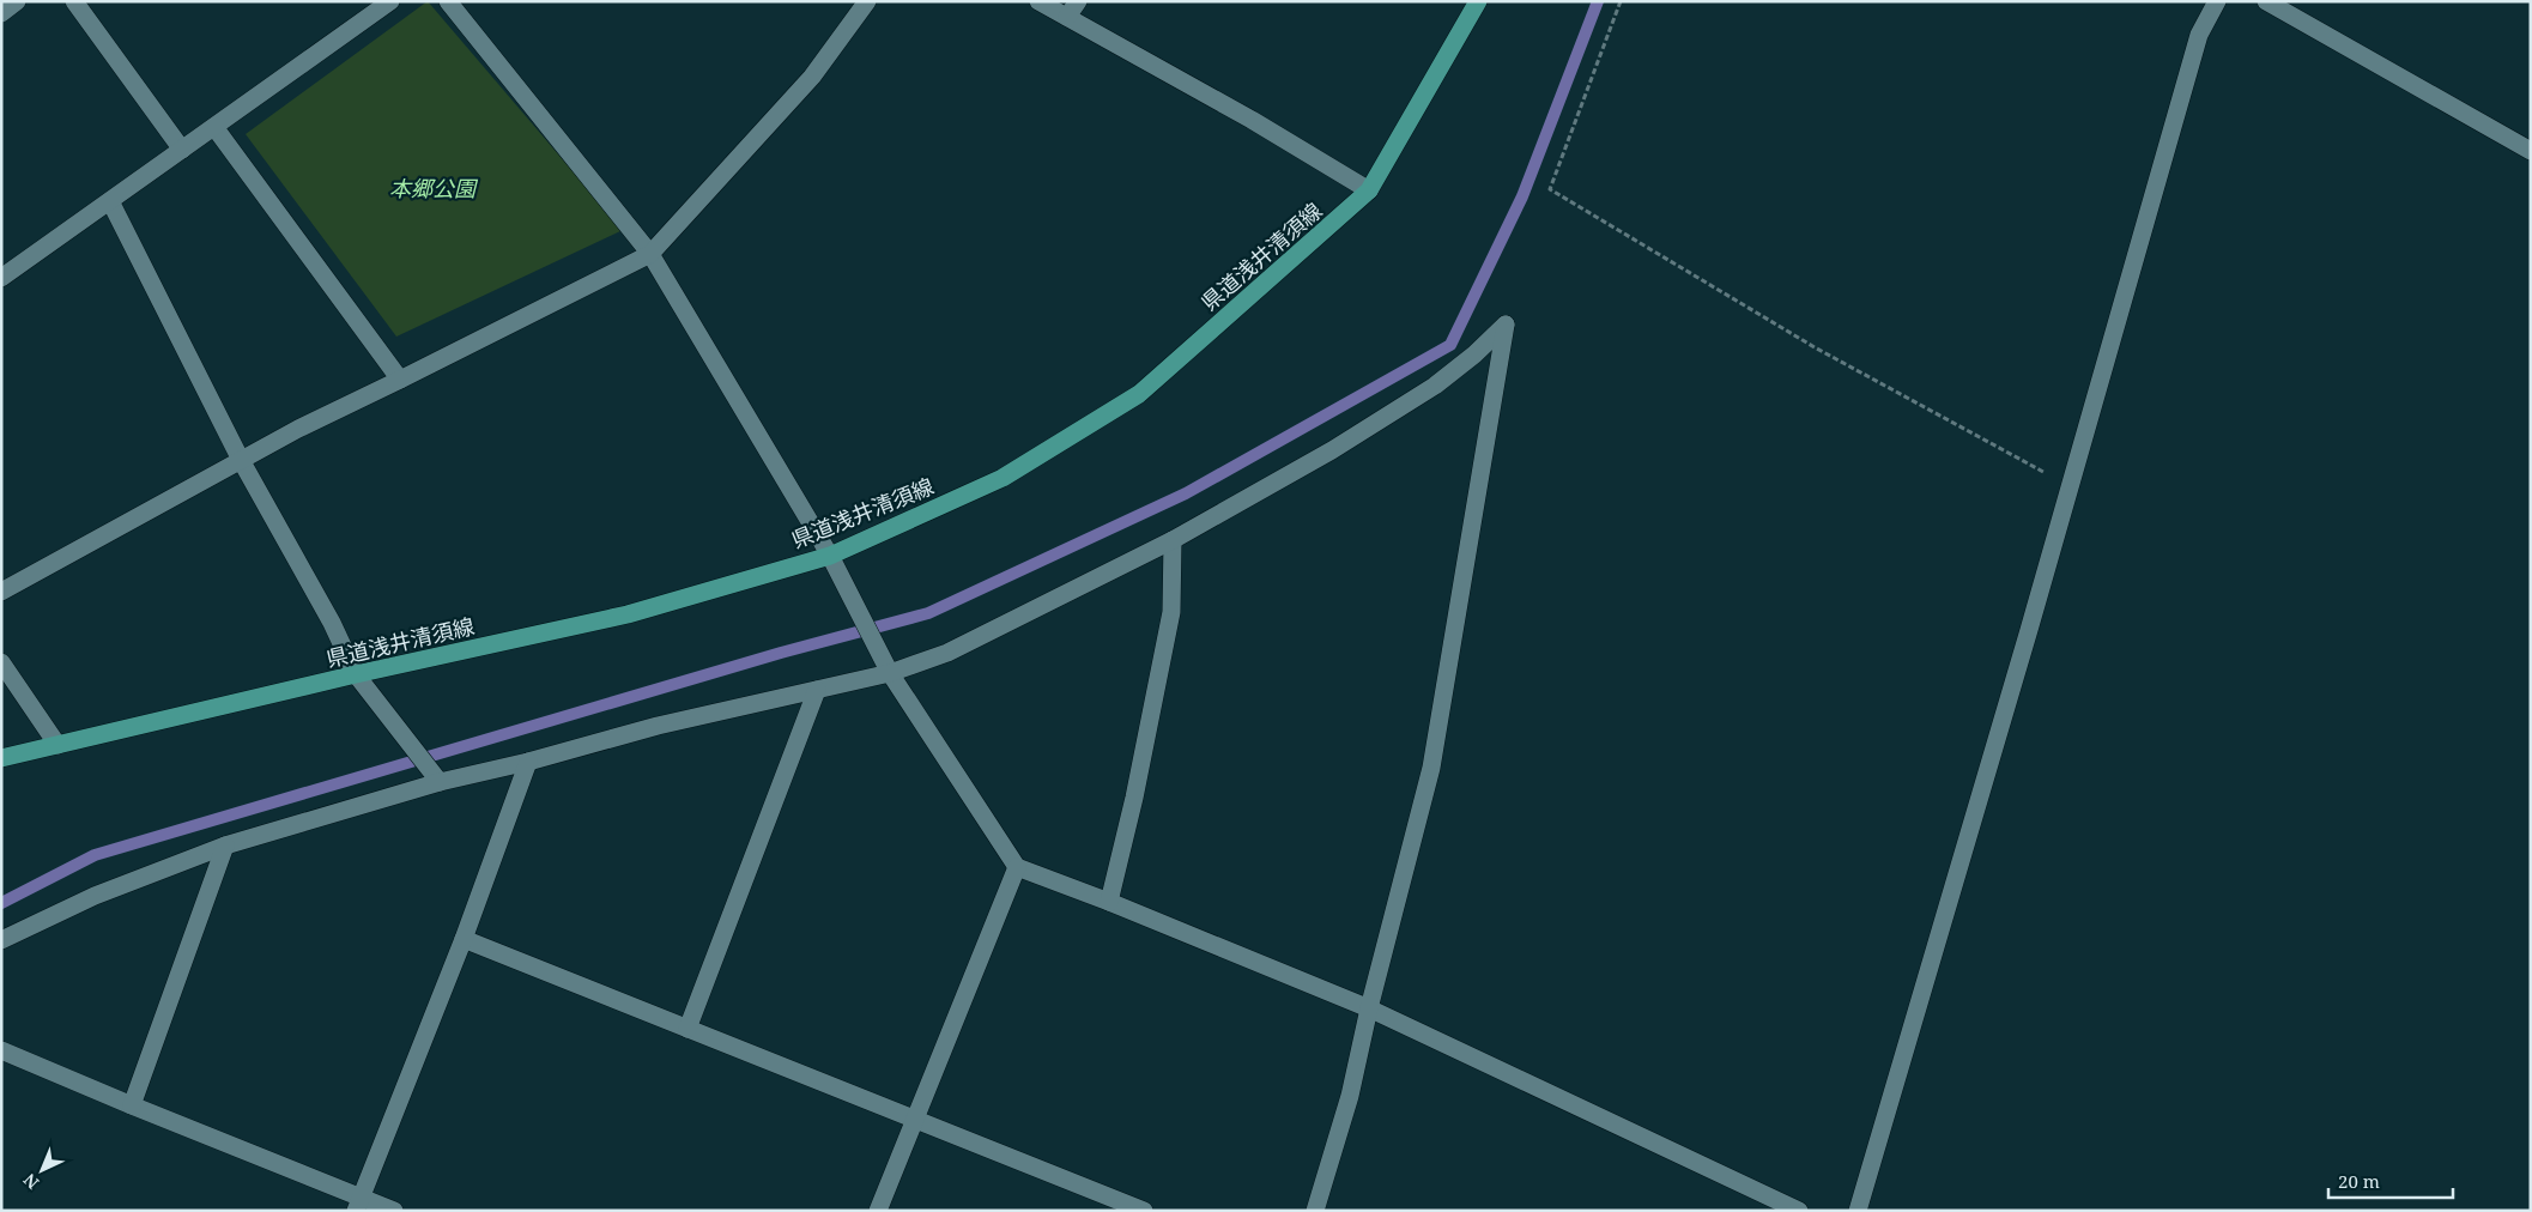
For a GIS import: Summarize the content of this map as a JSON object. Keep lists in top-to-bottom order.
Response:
{
  "streets": {
    "main road": ["県道浅井清須線"]
  },
  "parks": ["本郷公園"],
  "scale_bar": "20 m",
  "north": "bottom left"
}
